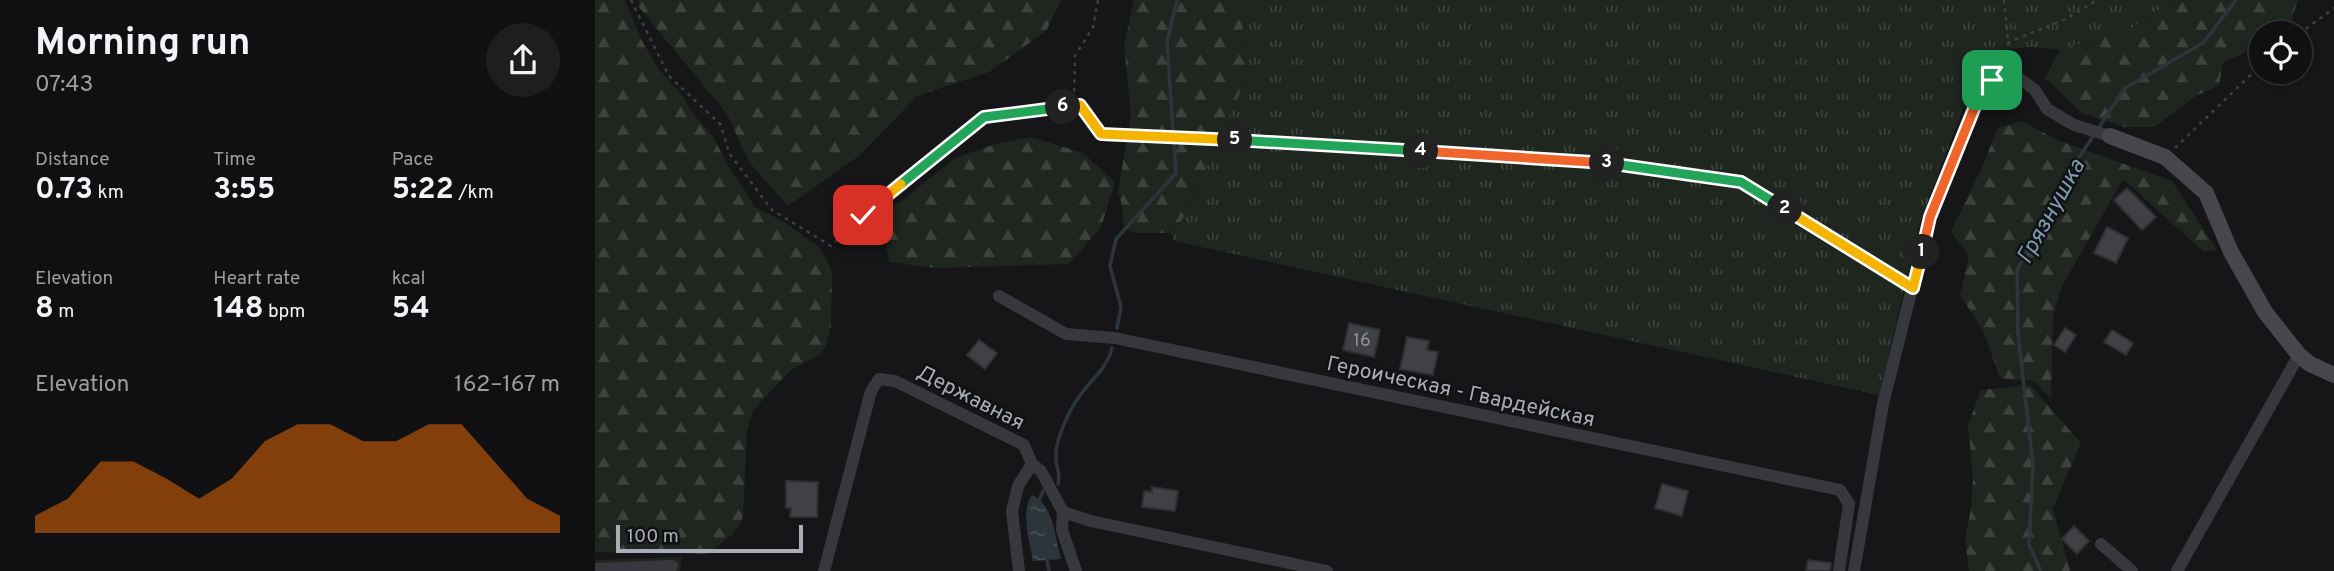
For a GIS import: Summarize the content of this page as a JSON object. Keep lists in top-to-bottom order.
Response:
{
  "streets": {
    "street": ["Героическая - Гвардейская", "Державная"]
  },
  "water": ["Грязнушка"],
  "house_numbers": ["16"],
  "scale_bar": "100 m",
  "page": {
    "heading": ["Morning run", "07:43"],
    "pins": [
      "6",
      "5",
      "4",
      "3",
      "2",
      "1"
    ],
    "stats": [
      ["Distance", "0.73 km"],
      ["Time", "3:55"],
      ["Pace", "5:22 /km"],
      ["Elevation", "8 m"],
      ["Heart rate", "148 bpm"],
      ["kcal", "54"]
    ],
    "chart": ["Elevation", "162–167 m"],
    "scale": "100 m"
  }
}
